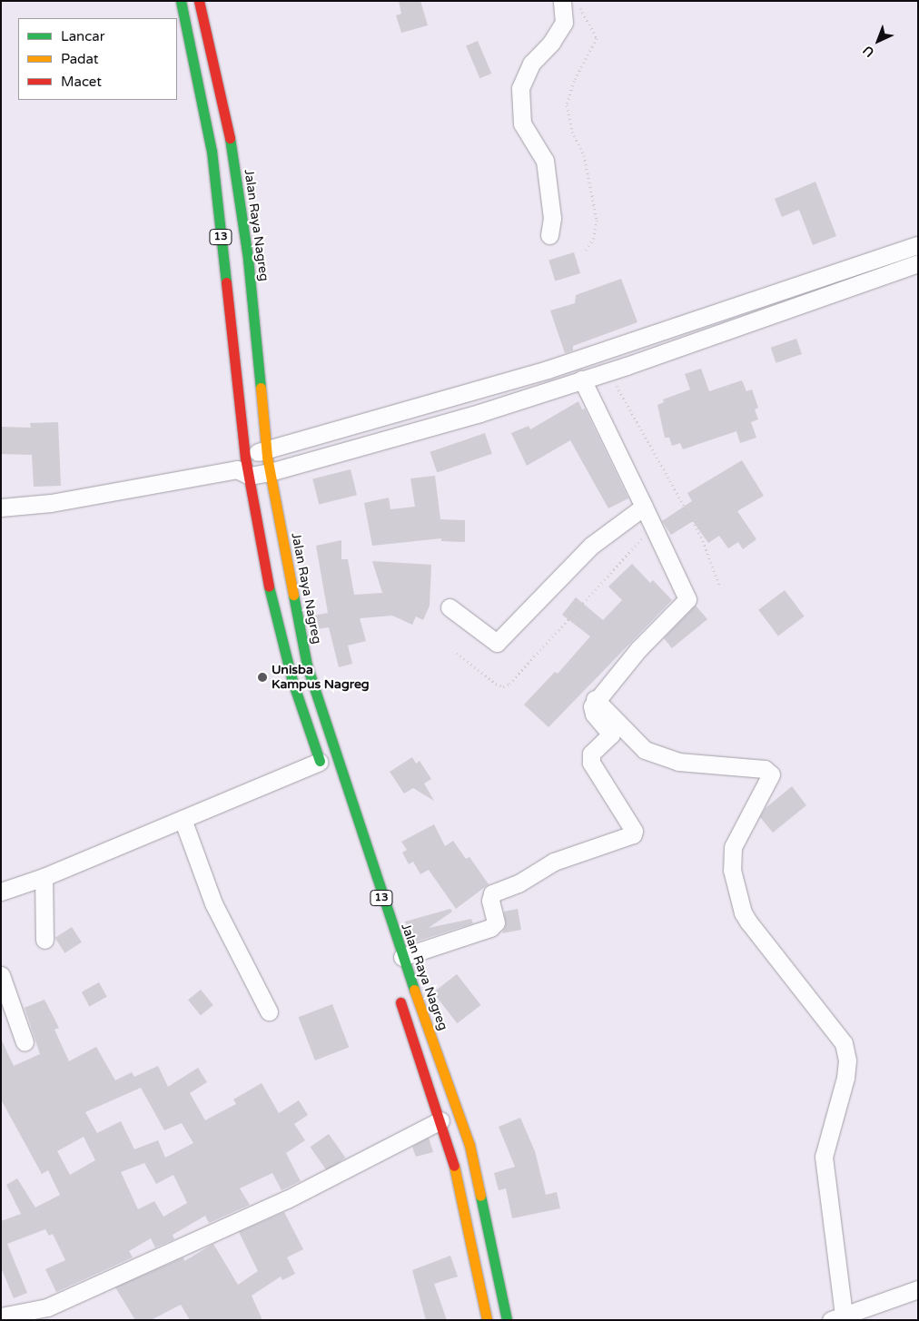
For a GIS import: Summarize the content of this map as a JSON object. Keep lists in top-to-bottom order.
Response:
{
  "streets": {
    "highway": ["Jalan Raya Nagreg", "13"]
  },
  "places": ["Unisba Kampus Nagreg"],
  "legend": ["Lancar", "Padat", "Macet"],
  "north": "bottom left"
}
